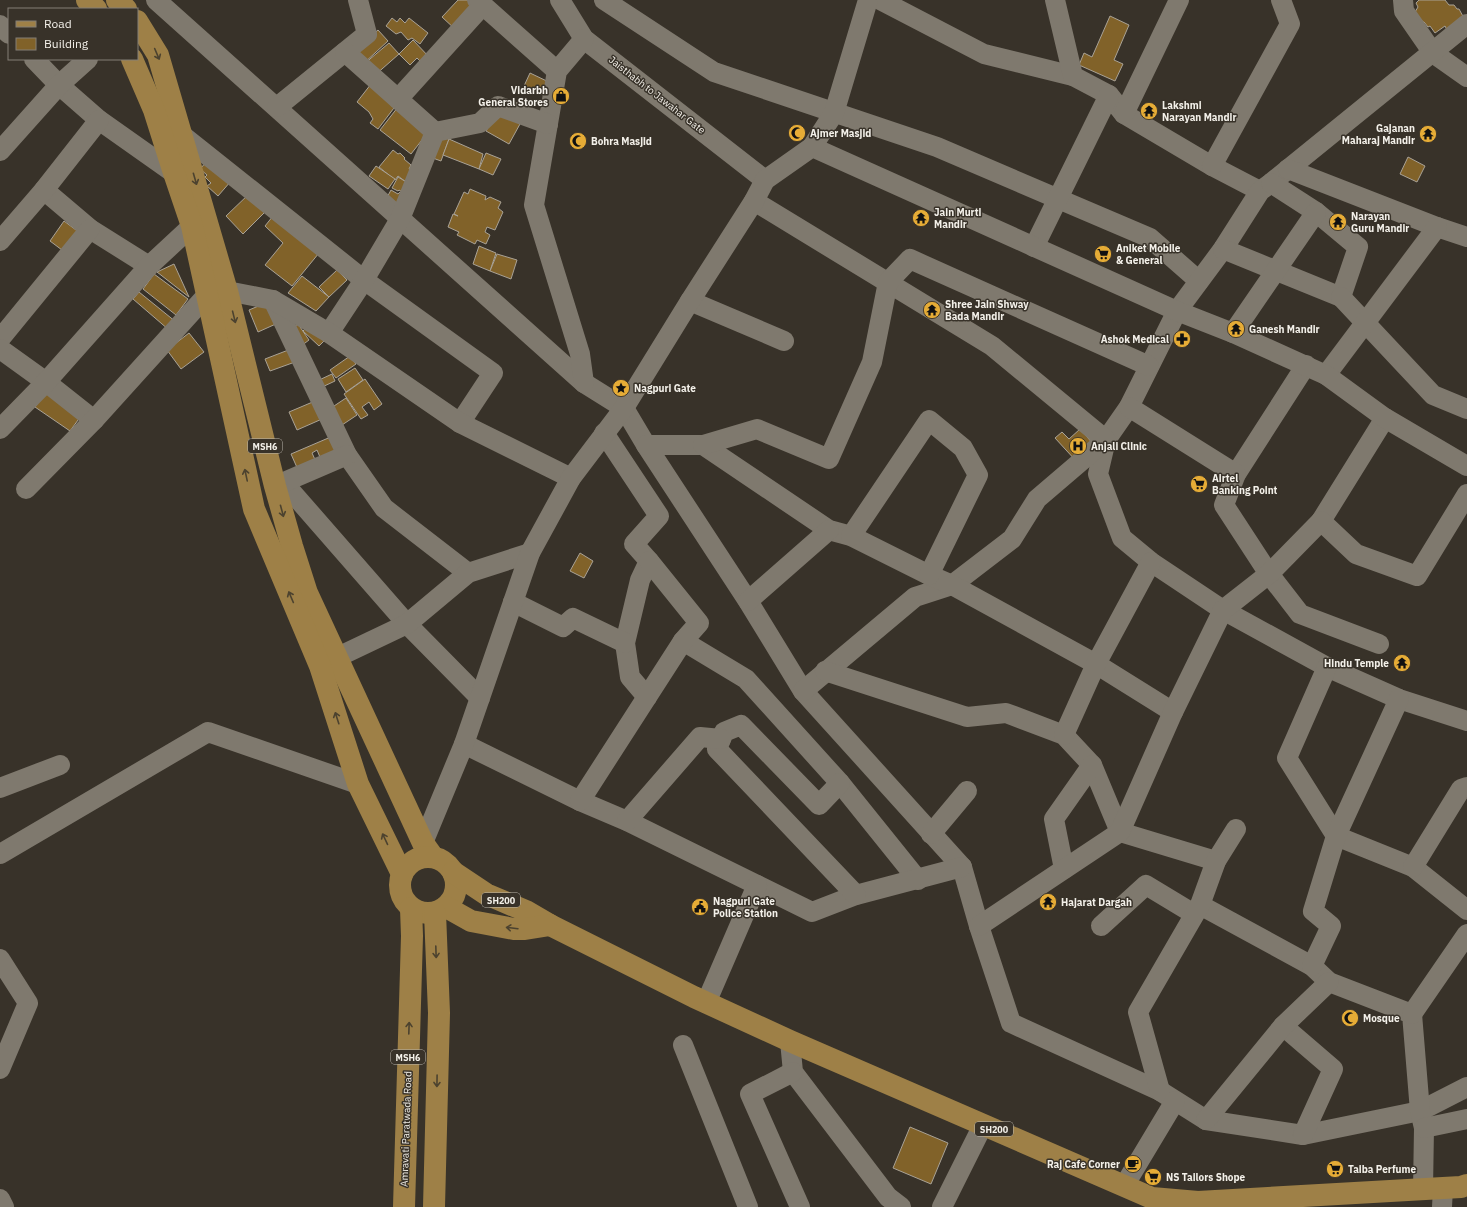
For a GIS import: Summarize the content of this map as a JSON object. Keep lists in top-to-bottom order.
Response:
{
  "streets": {
    "main road": ["MSH6", "SH200", "Amravati Paratwada Road"],
    "street": ["Jaisthabh to Jawahar Gate"]
  },
  "crossings": [
    ["MSH6", "SH200"],
    ["MSH6", "Amravati Paratwada Road"],
    ["SH200", "Amravati Paratwada Road"]
  ],
  "places": {
    "shop": ["Vidarbh General Stores"],
    "temple": [
      "Lakshmi Narayan Mandir",
      "Gajanan Maharaj Mandir",
      "Jain Murti Mandir",
      "Narayan Guru Mandir",
      "Shree Jain Shway Bada Mandir",
      "Ganesh Mandir",
      "Hindu Temple",
      "Hajarat Dargah"
    ],
    "mosque": ["Ajmer Masjid", "Bohra Masjid", "Mosque"],
    "supermarket": [
      "Aniket Mobile & General",
      "Airtel Banking Point",
      "Taiba Perfume",
      "NS Tailors Shope"
    ],
    "pharmacy": ["Ashok Medical"],
    "place": ["Nagpuri Gate"],
    "hospital": ["Anjali Clinic"],
    "public building": ["Nagpuri Gate Police Station"],
    "cafe": ["Raj Cafe Corner"]
  },
  "legend": ["Road", "Building"]
}
